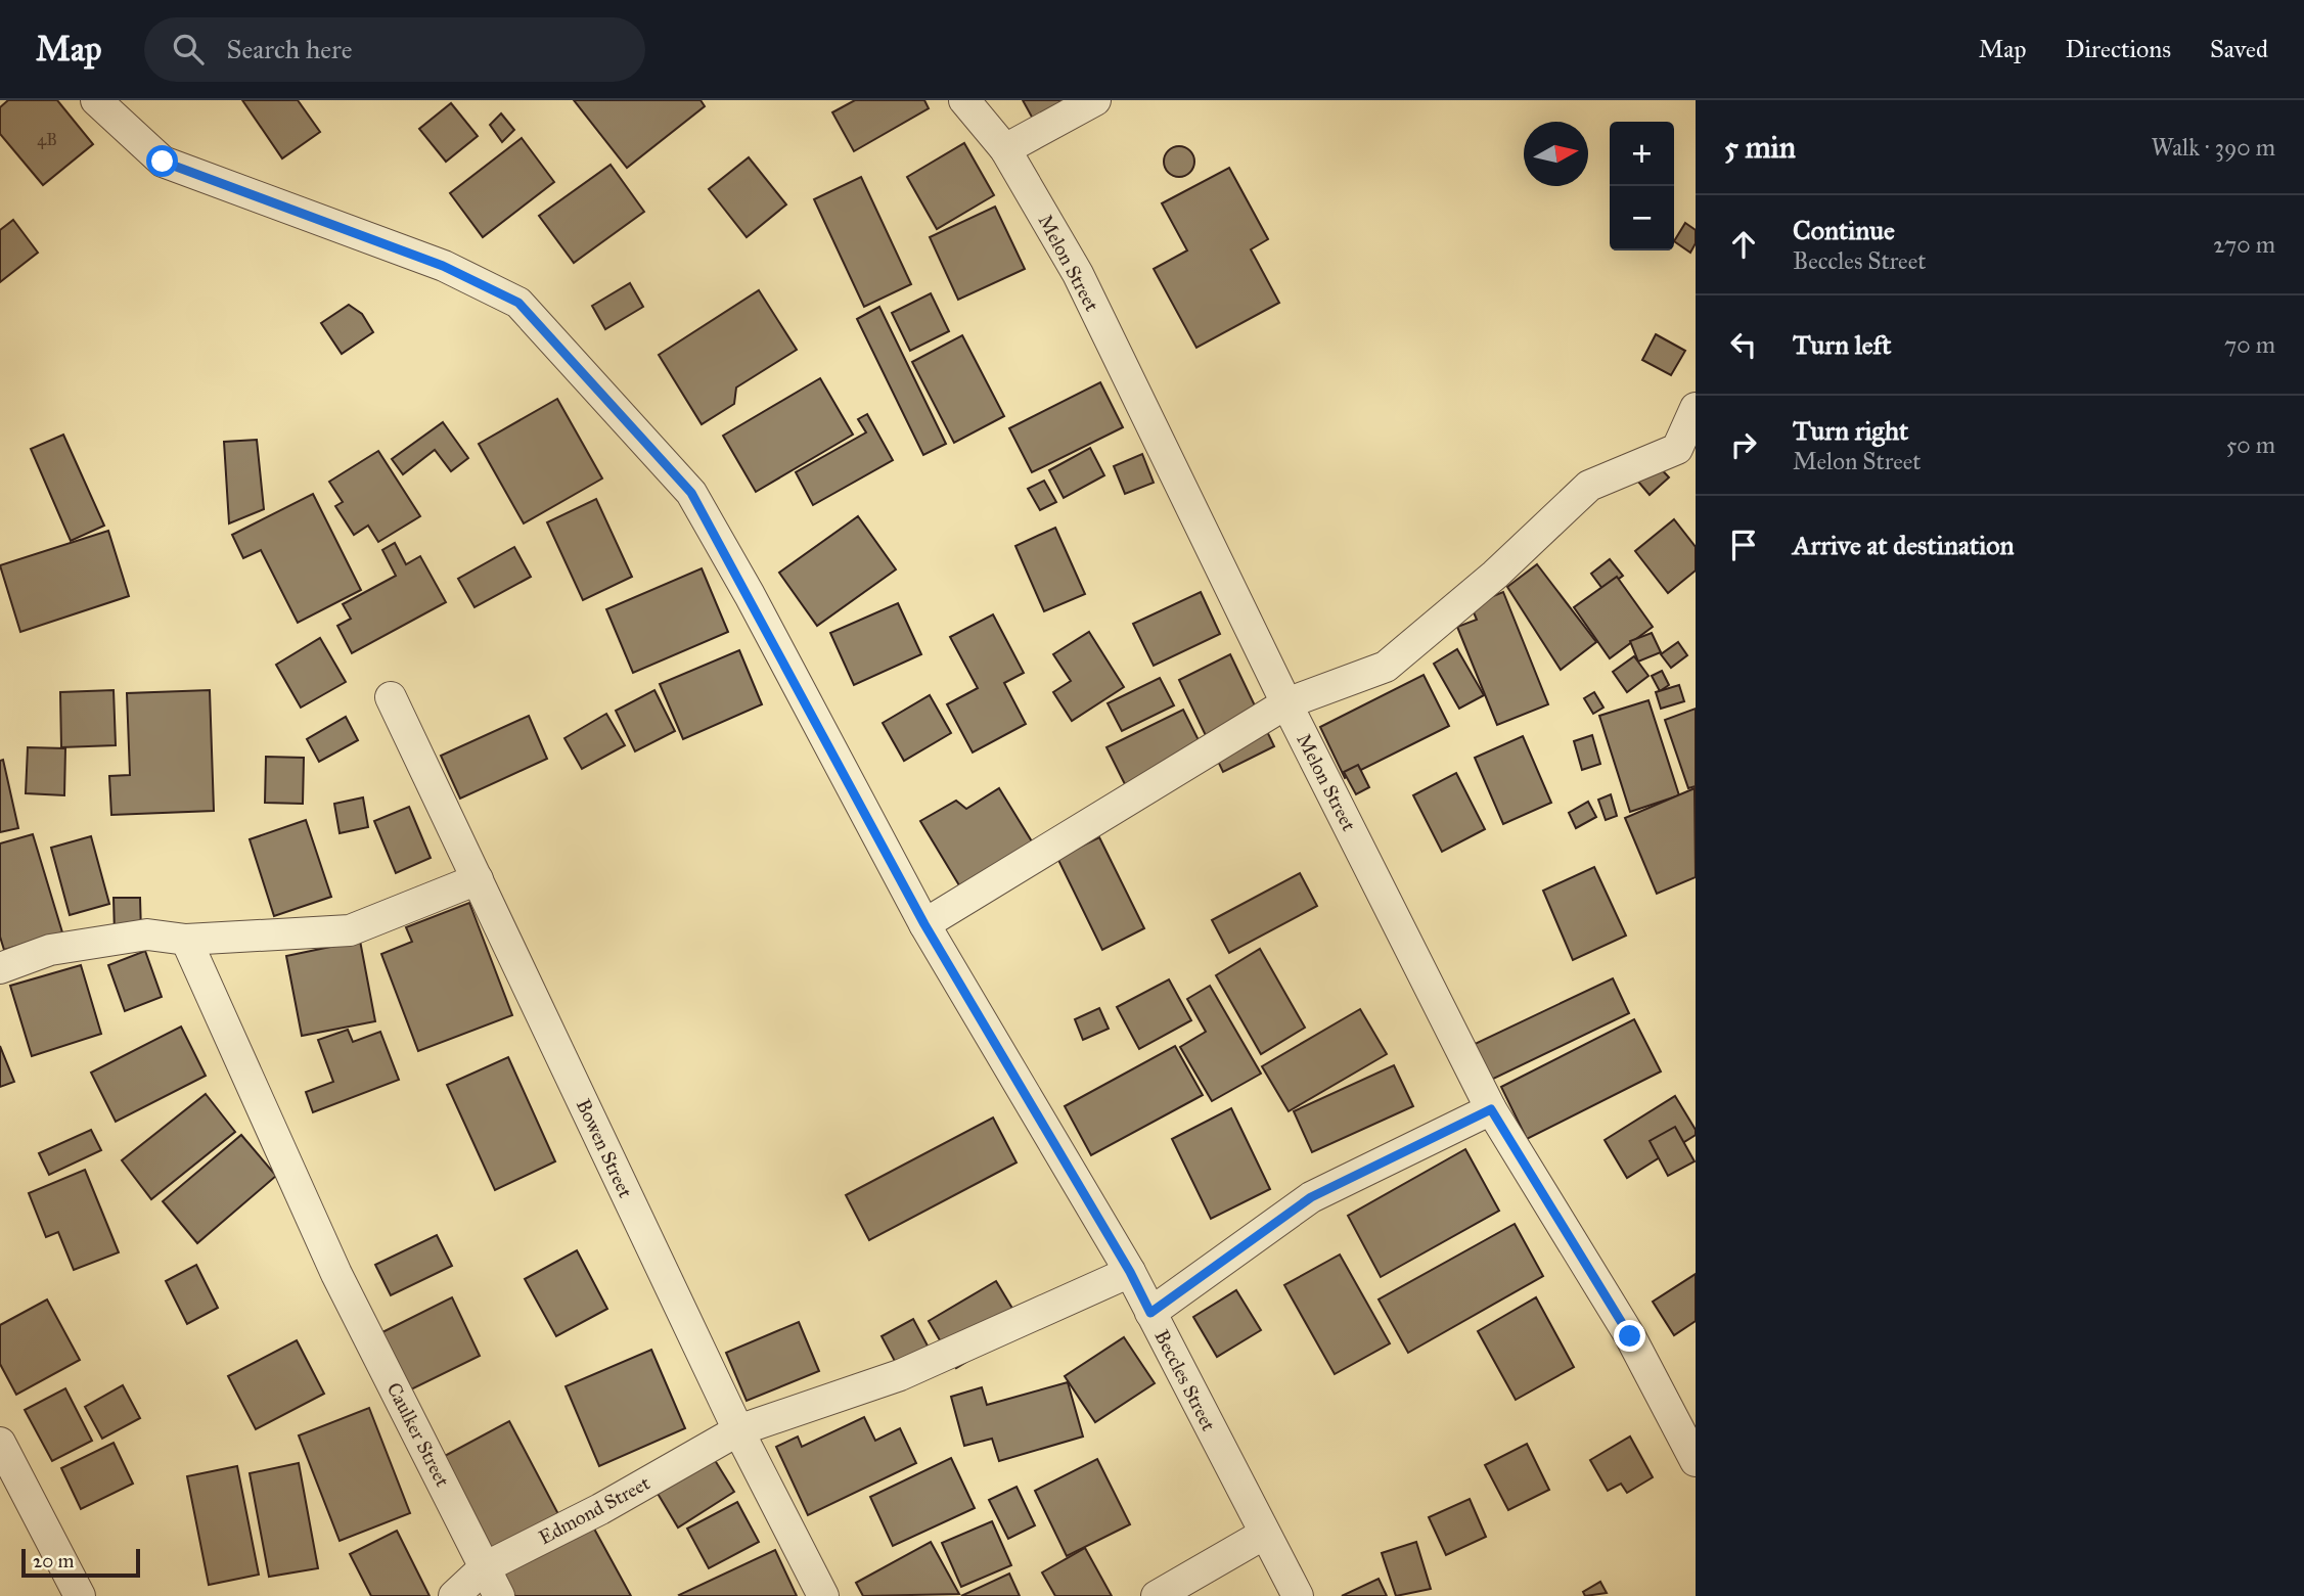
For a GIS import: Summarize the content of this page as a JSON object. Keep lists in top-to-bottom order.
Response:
{
  "streets": {
    "street": [
      "Melon Street",
      "Bowen Street",
      "Beccles Street",
      "Caulker Street",
      "Edmond Street"
    ]
  },
  "crossings": [
    ["Bowen Street", "Edmond Street"],
    ["Beccles Street", "Edmond Street"],
    ["Caulker Street", "Edmond Street"]
  ],
  "house_numbers": ["4B"],
  "scale_bar": "20 m",
  "north": "right",
  "page": {
    "header": "Map",
    "search": "Search here",
    "nav": ["Map", "Directions", "Saved"],
    "heading": ["5 min", "Walk · 390 m"],
    "map_buttons": ["+", "−"],
    "list": [
      ["Continue", "Beccles Street", "270 m"],
      ["Turn left", "70 m"],
      ["Turn right", "Melon Street", "50 m"],
      "Arrive at destination"
    ],
    "scale": "20 m"
  }
}
